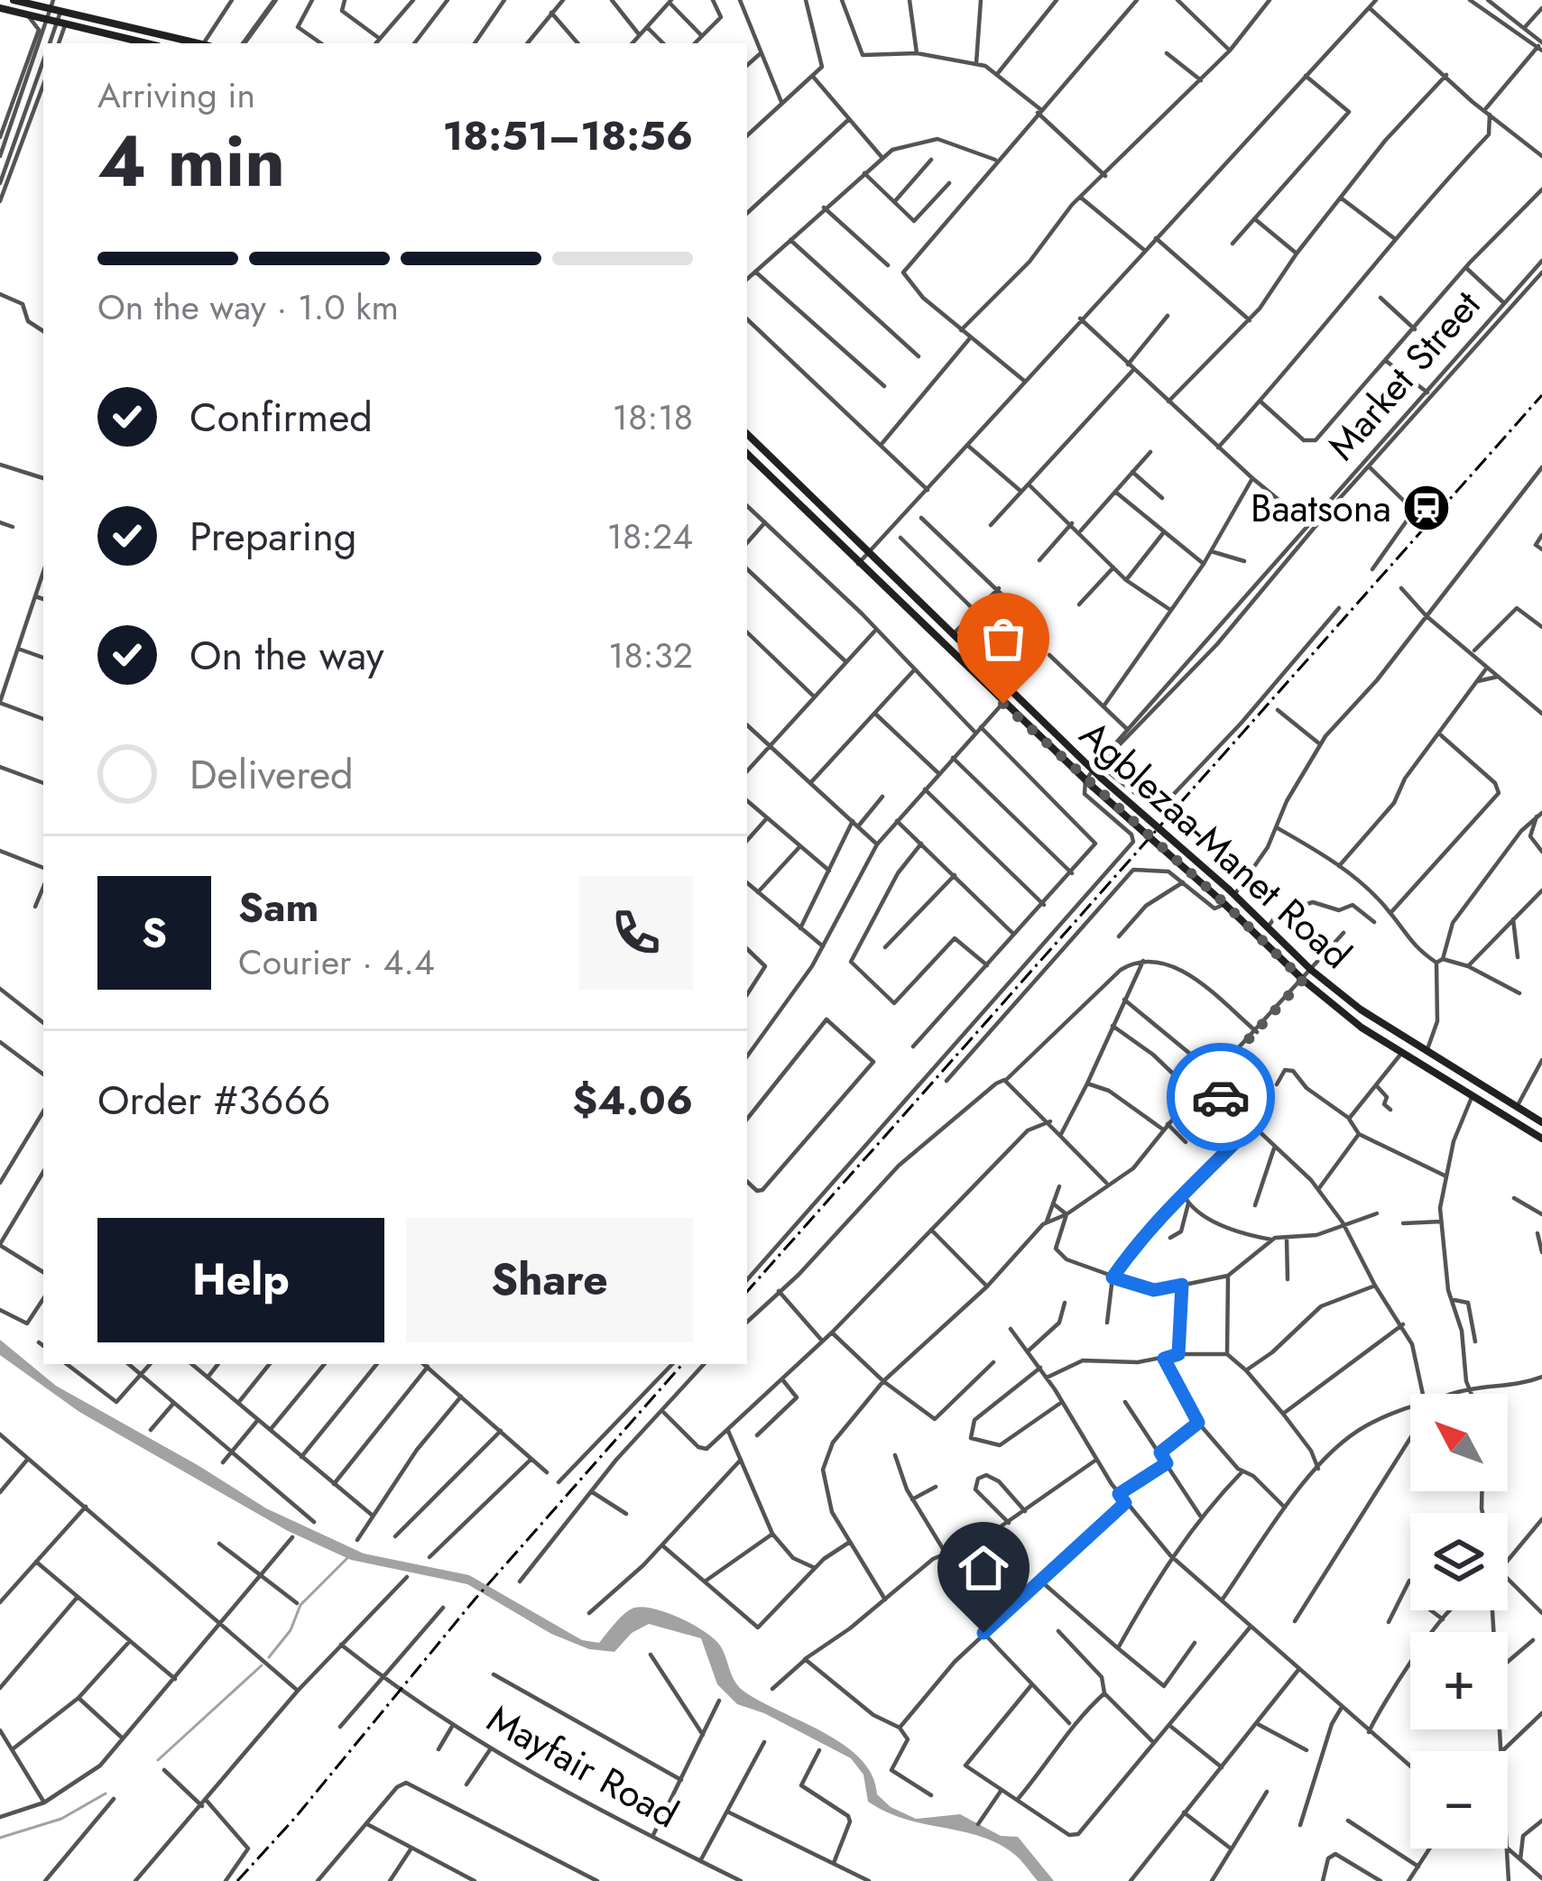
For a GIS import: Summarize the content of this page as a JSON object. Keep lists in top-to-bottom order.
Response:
{
  "streets": {
    "main road": ["Agblezaa-Manet Road"],
    "street": ["Market Street", "Mayfair Road"]
  },
  "crossings": [
    ["Market Street", "Agblezaa-Manet Road"]
  ],
  "places": {
    "station": ["Baatsona"]
  },
  "north": "top left",
  "page": {
    "heading": ["4 min", "Arriving in", "18:51–18:56"],
    "panel": [
      "Sam",
      "Courier · 4.4",
      "Order #3666",
      "$4.06"
    ],
    "bar": "On the way · 1.0 km",
    "list": [
      ["Confirmed", "18:18"],
      ["Preparing", "18:24"],
      ["On the way", "18:32"],
      "Delivered"
    ],
    "round": "S",
    "buttons": ["Help", "Share"],
    "map_buttons": ["+", "−"]
  }
}
